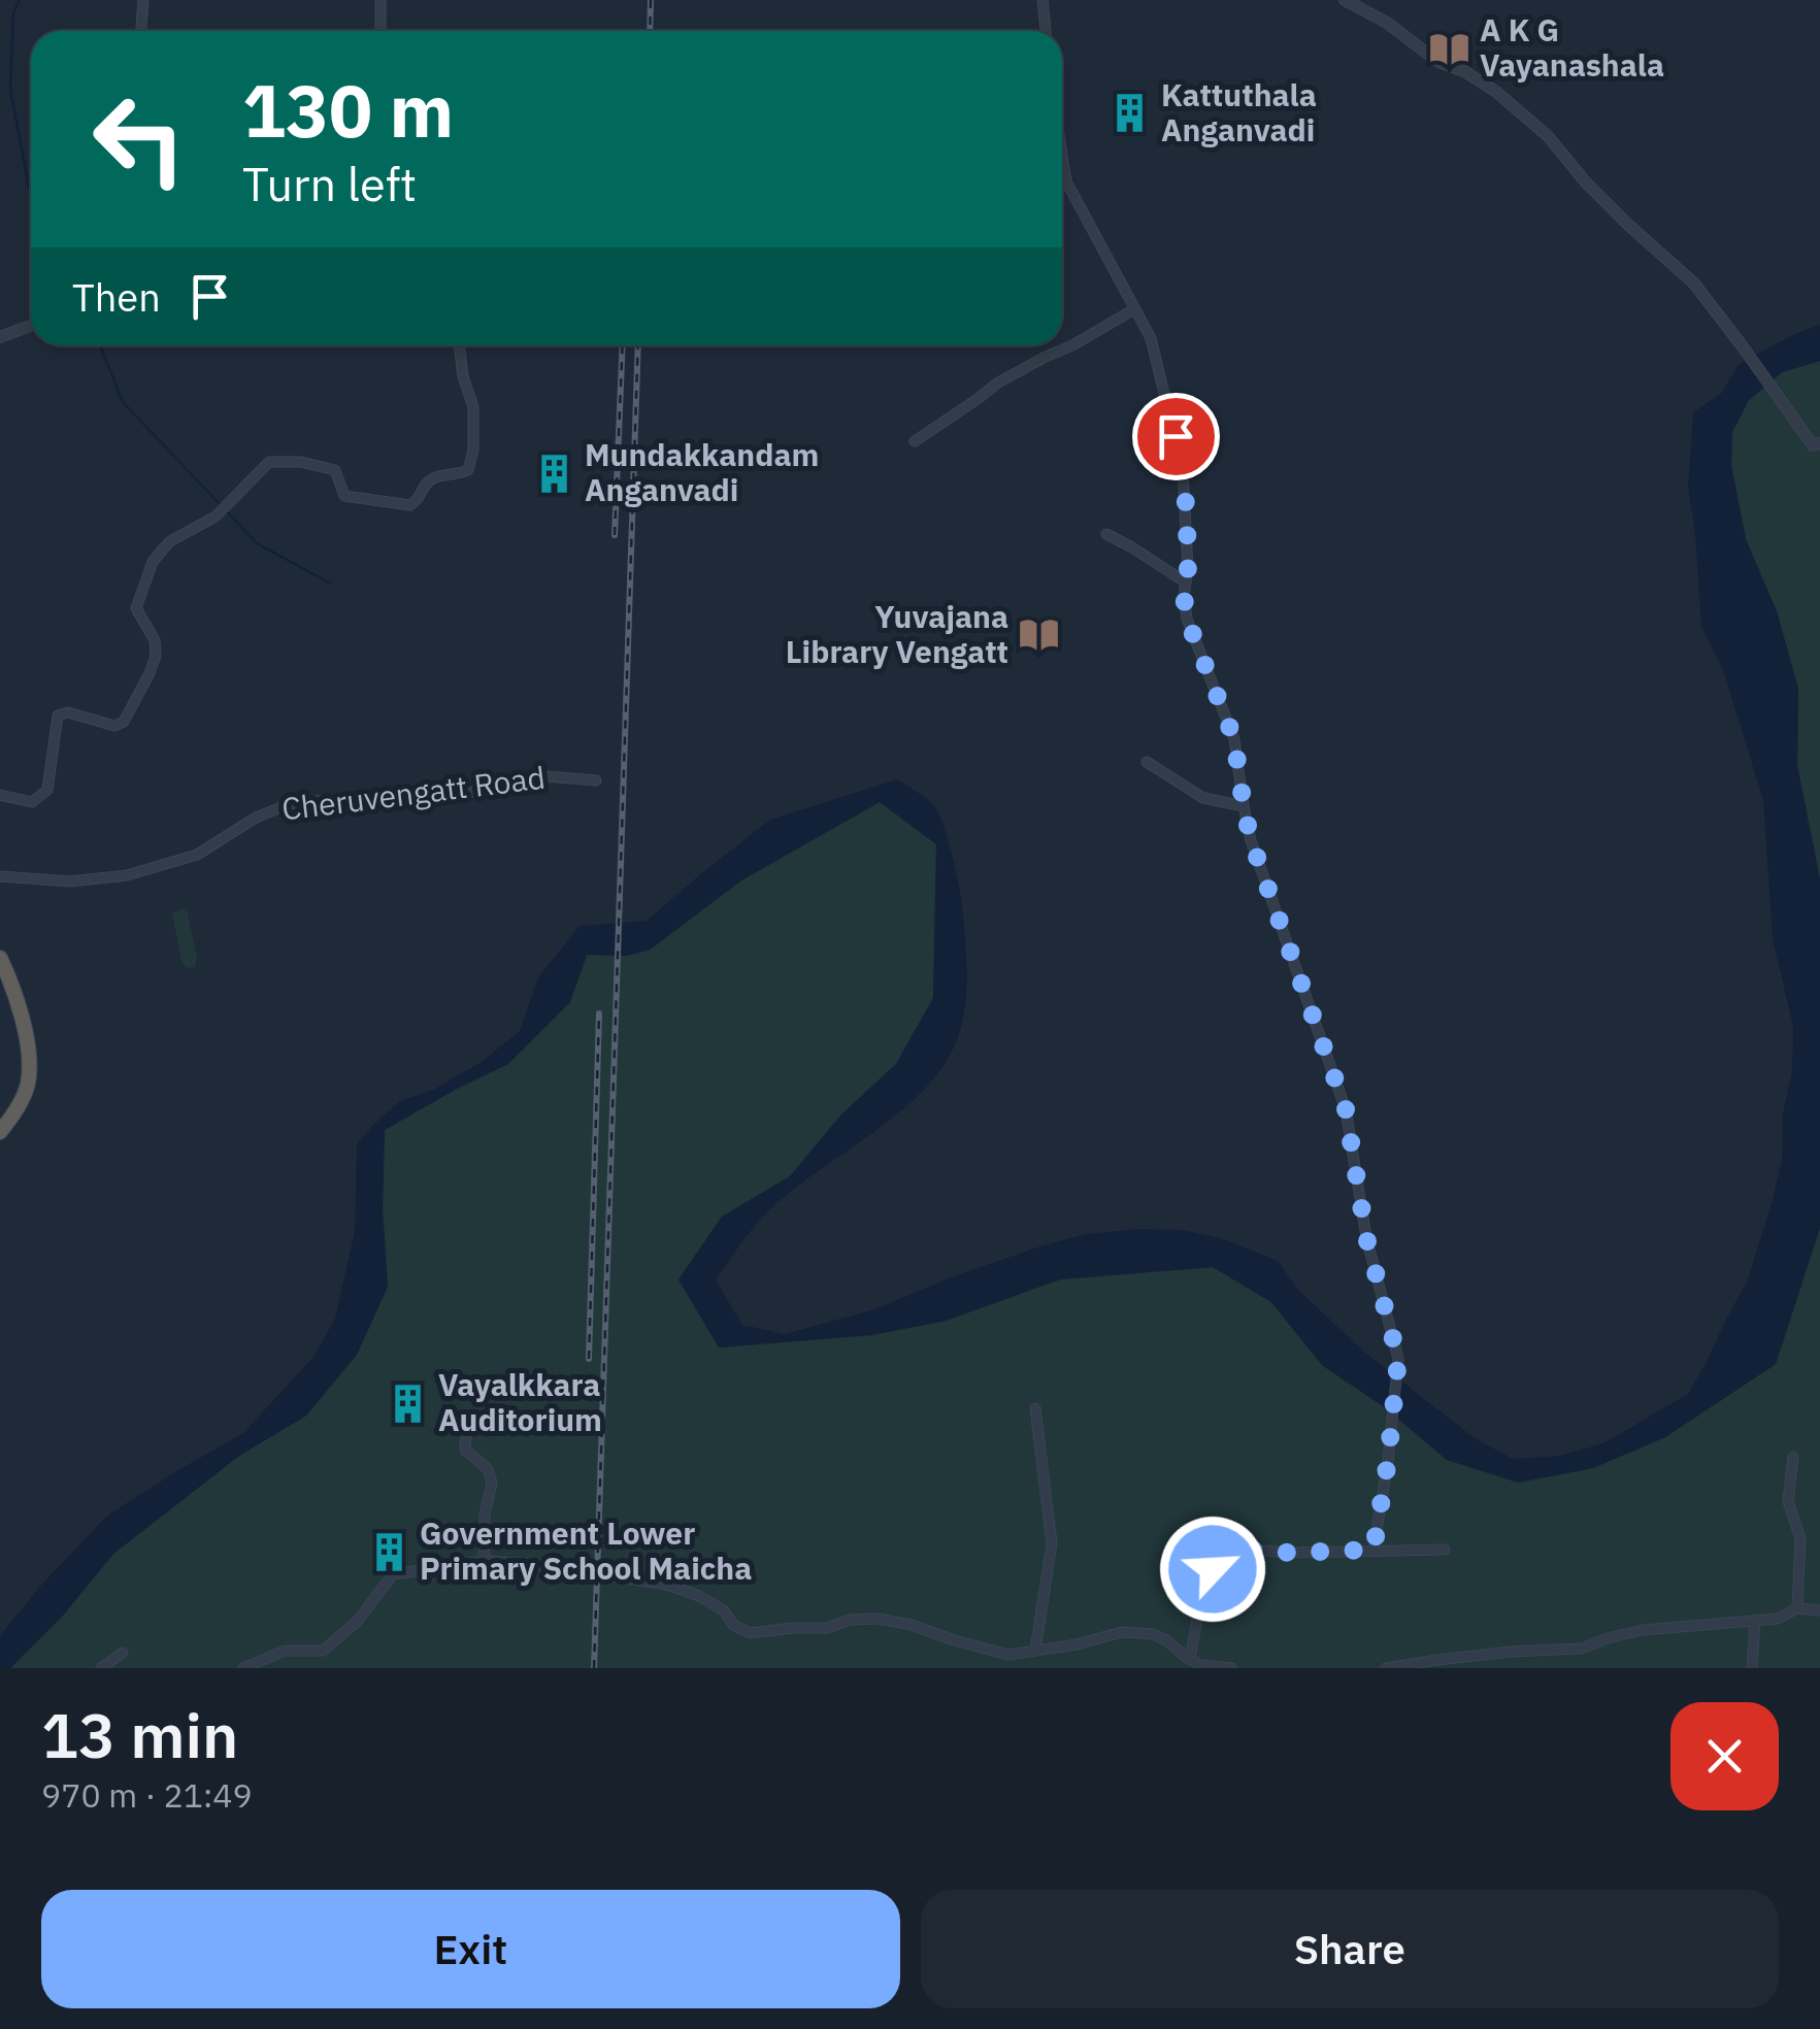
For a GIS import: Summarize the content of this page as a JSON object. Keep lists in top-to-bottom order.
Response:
{
  "streets": {
    "street": ["Cheruvengatt Road"]
  },
  "places": {
    "library": ["A K G Vayanashala", "Yuvajana Library Vengatt"],
    "building": [
      "Kattuthala Anganvadi",
      "Mundakkandam Anganvadi",
      "Vayalkkara Auditorium",
      "Government Lower Primary School Maicha"
    ]
  },
  "page": {
    "turn": ["130 m", "Turn left"],
    "then": "Then",
    "heading": ["13 min", "970 m · 21:49"],
    "buttons": ["Exit", "Share"]
  }
}
